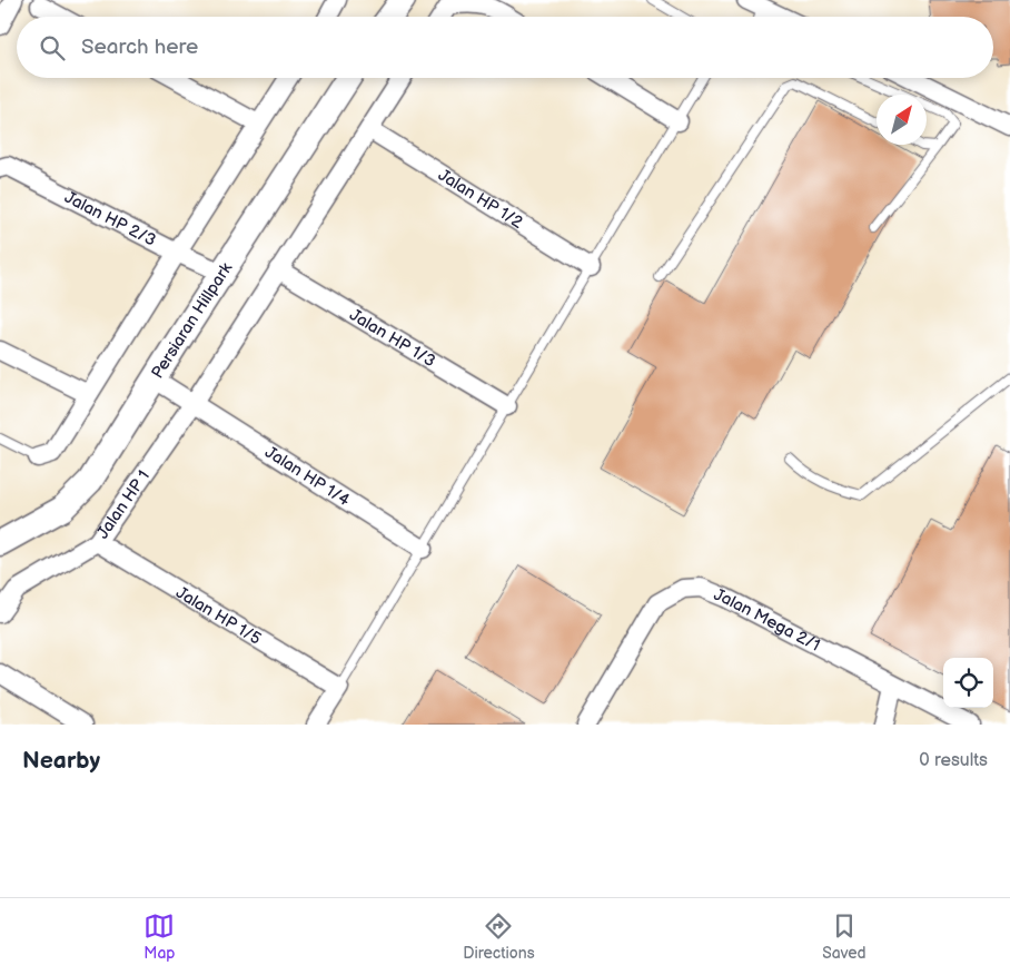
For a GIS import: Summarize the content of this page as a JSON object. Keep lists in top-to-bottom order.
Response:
{
  "streets": {
    "street": [
      "Jalan HP 1/2",
      "Jalan HP 2/3",
      "Persiaran Hillpark",
      "Jalan HP 1/3",
      "Jalan HP 1/4",
      "Jalan HP 1",
      "Jalan HP 1/5",
      "Jalan Mega 2/1"
    ]
  },
  "crossings": [
    ["Jalan HP 1/2", "Jalan HP 1"],
    ["Jalan HP 2/3", "Persiaran Hillpark"],
    ["Jalan HP 1/3", "Jalan HP 1"],
    ["Jalan HP 1/4", "Jalan HP 1"],
    ["Jalan HP 1", "Jalan HP 1/5"]
  ],
  "north": "top right",
  "page": {
    "search": "Search here",
    "heading": ["Nearby", "0 results"],
    "nav": ["Map", "Directions", "Saved"]
  }
}
